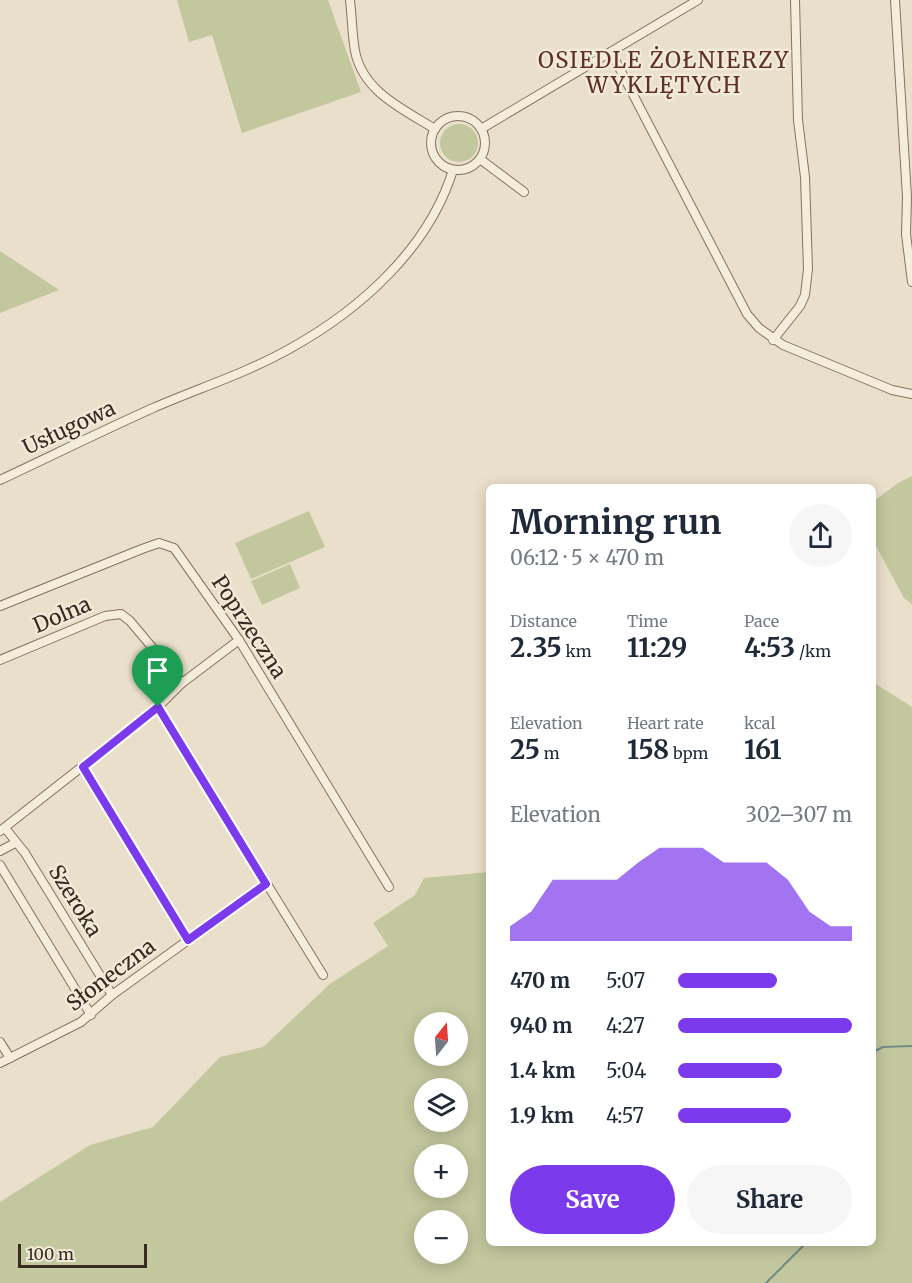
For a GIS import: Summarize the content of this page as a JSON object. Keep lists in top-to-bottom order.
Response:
{
  "streets": {
    "street": [
      "Usługowa",
      "Dolna",
      "Poprzeczna",
      "Szeroka",
      "Słoneczna"
    ]
  },
  "crossings": [
    ["Szeroka", "Słoneczna"]
  ],
  "districts": ["OSIEDLE ŻOŁNIERZY WYKLĘTYCH"],
  "scale_bar": "100 m",
  "north": "top",
  "page": {
    "heading": ["Morning run", "06:12 · 5 × 470 m"],
    "stats": [
      ["Distance", "2.35 km"],
      ["Time", "11:29"],
      ["Pace", "4:53 /km"],
      ["Elevation", "25 m"],
      ["Heart rate", "158 bpm"],
      ["kcal", "161"]
    ],
    "chart": ["Elevation", "302–307 m"],
    "list": [
      {
        "name": "470 m",
        "note": "5:07"
      },
      {
        "name": "940 m",
        "note": "4:27"
      },
      {
        "name": "1.4 km",
        "note": "5:04"
      },
      {
        "name": "1.9 km",
        "note": "4:57"
      }
    ],
    "map_buttons": ["+", "−"],
    "buttons": ["Save", "Share"],
    "scale": "100 m"
  }
}
